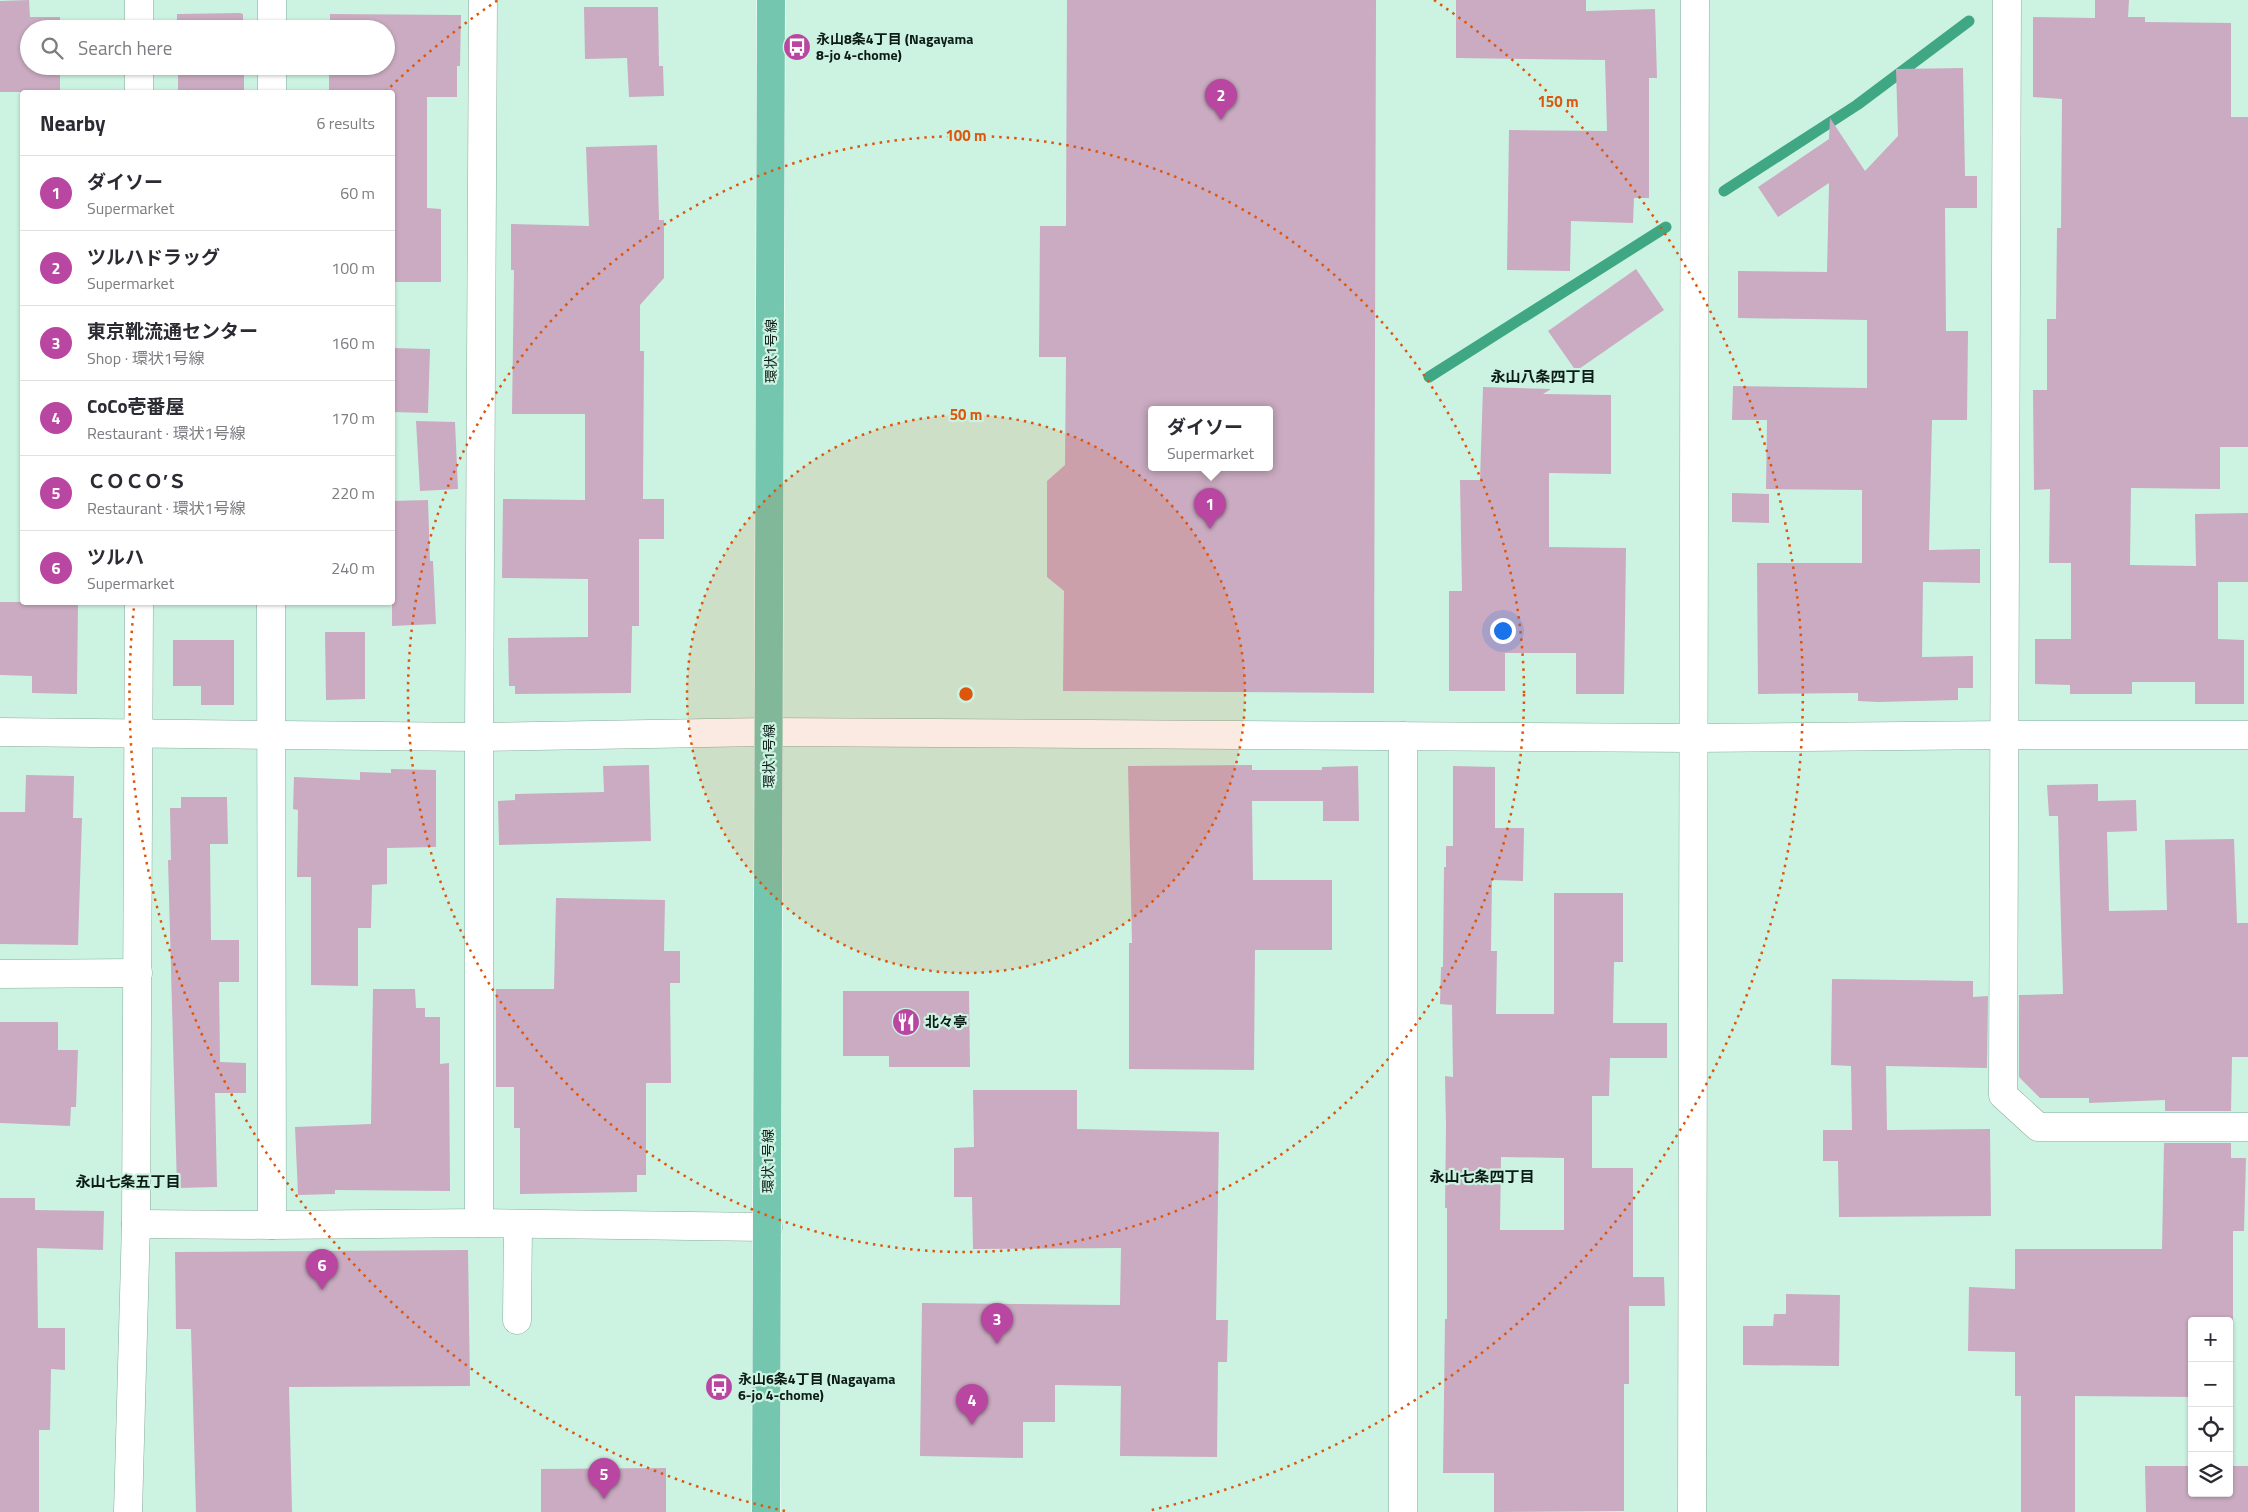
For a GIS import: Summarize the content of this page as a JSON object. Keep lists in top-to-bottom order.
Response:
{
  "streets": {
    "main road": ["環状1号線"]
  },
  "districts": ["永山八条四丁目", "永山七条四丁目", "永山七条五丁目"],
  "places": {
    "bus stop": ["永山8条4丁目 (Nagayama 8-jo 4-chome)", "永山6条4丁目 (Nagayama 6-jo 4-chome)"],
    "restaurant": ["北々亭"]
  },
  "page": {
    "search": "Search here",
    "pins": [
      "2",
      "1",
      "6",
      "3",
      "4",
      "5"
    ],
    "heading": ["Nearby", "6 results"],
    "list": [
      {
        "mark": "1",
        "name": "ダイソー",
        "note": "Supermarket",
        "value": "60 m"
      },
      {
        "mark": "2",
        "name": "ツルハドラッグ",
        "note": "Supermarket",
        "value": "100 m"
      },
      {
        "mark": "3",
        "name": "東京靴流通センター",
        "note": "Shop · 環状1号線",
        "value": "160 m"
      },
      {
        "mark": "4",
        "name": "CoCo壱番屋",
        "note": "Restaurant · 環状1号線",
        "value": "170 m"
      },
      {
        "mark": "5",
        "name": "ＣＯＣＯ’Ｓ",
        "note": "Restaurant · 環状1号線",
        "value": "220 m"
      },
      {
        "mark": "6",
        "name": "ツルハ",
        "note": "Supermarket",
        "value": "240 m"
      }
    ],
    "popup": ["ダイソー", "Supermarket"],
    "map_buttons": ["+", "−"]
  },
  "rings": ["150 m", "100 m", "50 m"]
}
